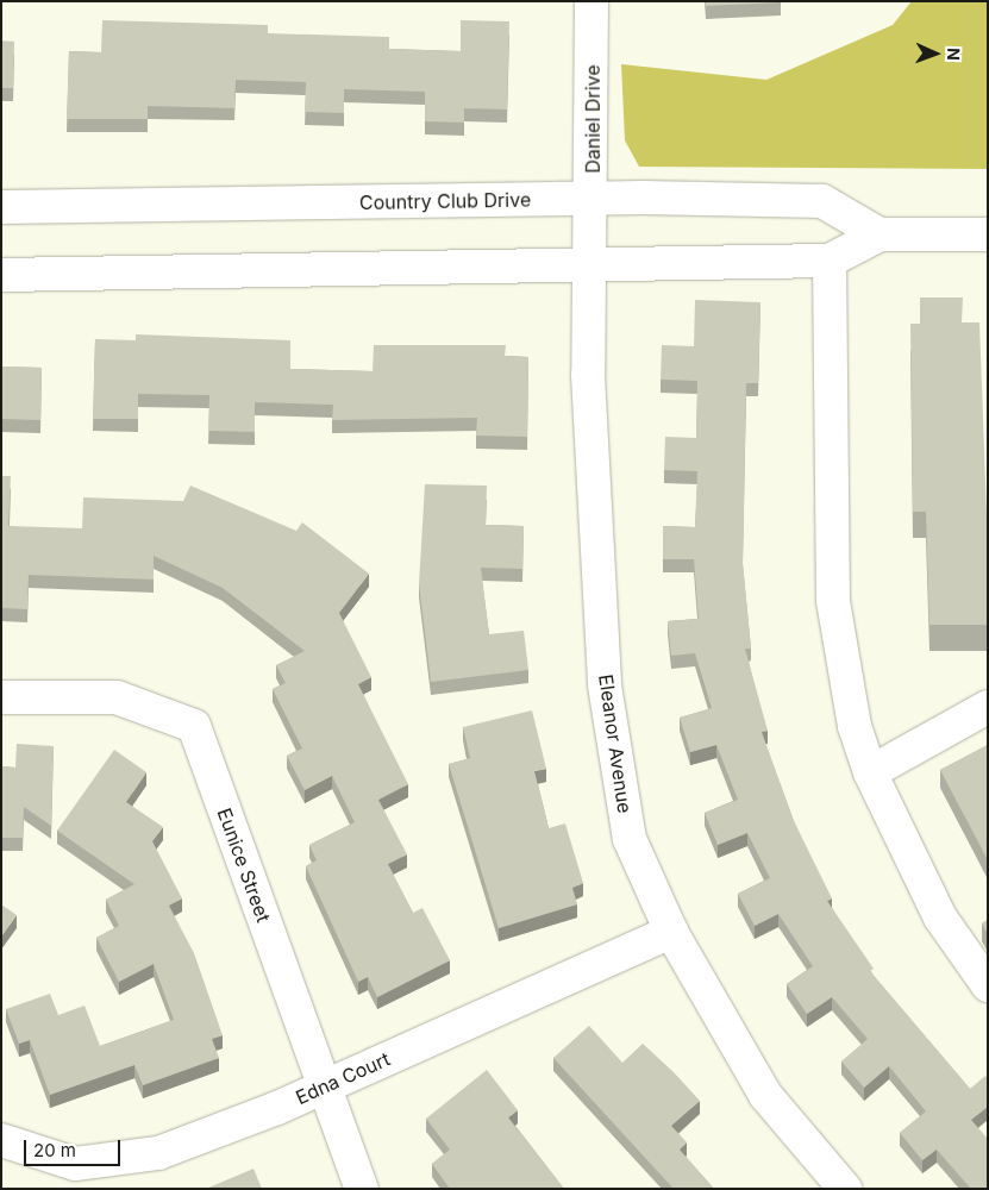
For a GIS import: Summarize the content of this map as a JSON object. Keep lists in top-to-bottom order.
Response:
{
  "streets": {
    "street": [
      "Daniel Drive",
      "Country Club Drive",
      "Eleanor Avenue",
      "Eunice Street",
      "Edna Court"
    ]
  },
  "crossings": [
    ["Daniel Drive", "Country Club Drive"],
    ["Daniel Drive", "Eleanor Avenue"],
    ["Eleanor Avenue", "Edna Court"],
    ["Eunice Street", "Edna Court"]
  ],
  "scale_bar": "20 m",
  "north": "right"
}
